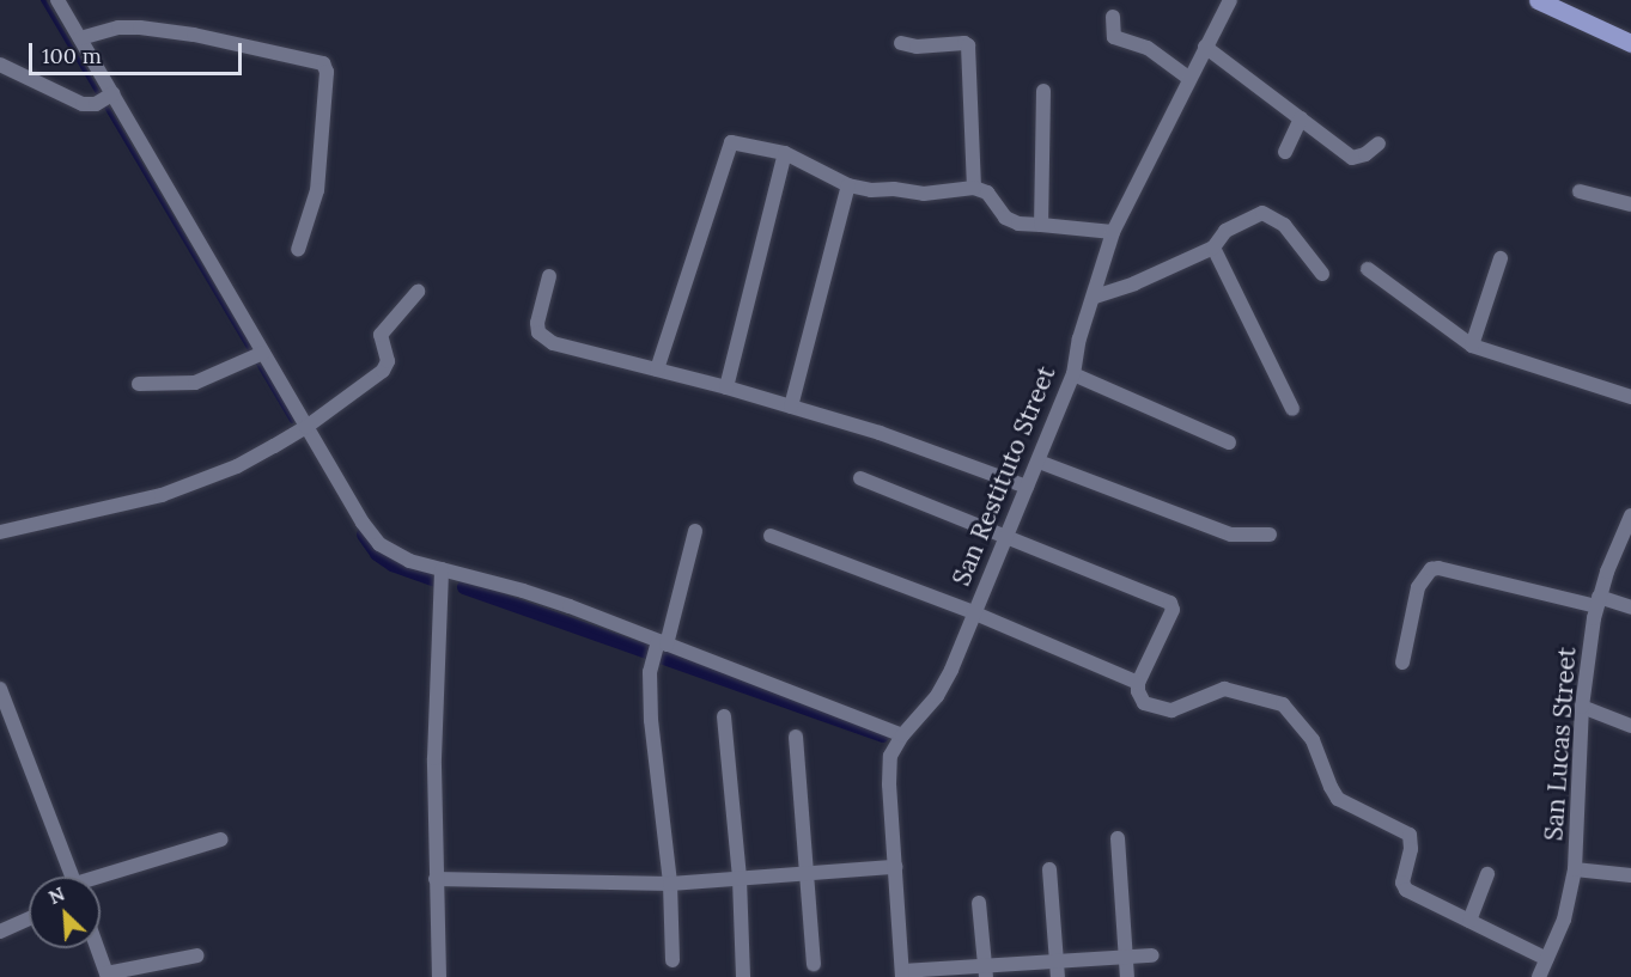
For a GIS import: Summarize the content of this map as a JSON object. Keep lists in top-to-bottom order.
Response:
{
  "streets": {
    "street": ["San Restituto Street", "San Lucas Street"]
  },
  "scale_bar": "100 m",
  "north": "top left"
}
